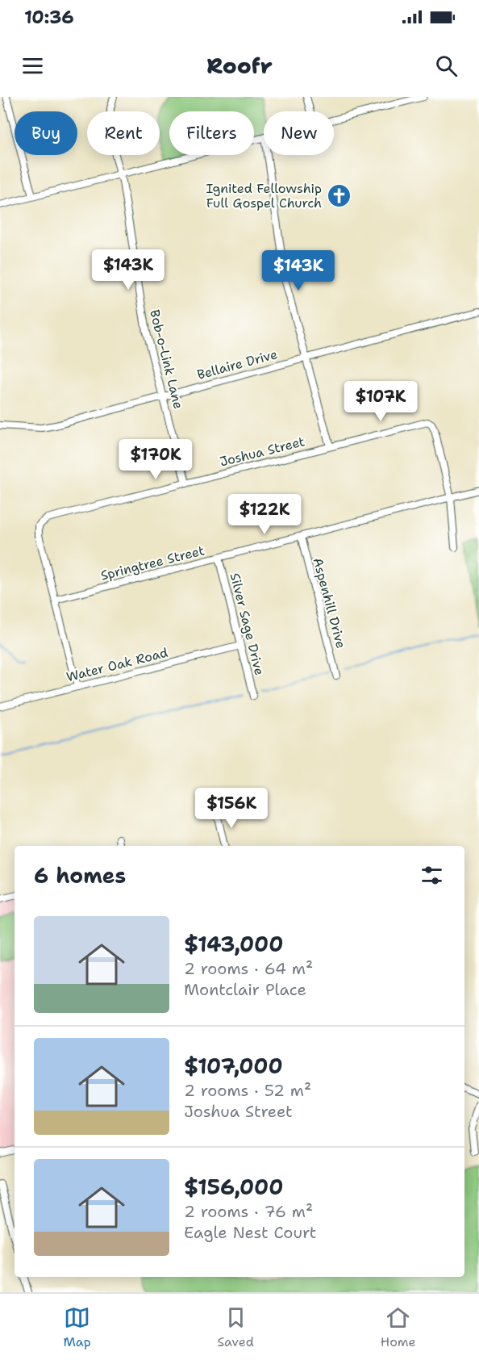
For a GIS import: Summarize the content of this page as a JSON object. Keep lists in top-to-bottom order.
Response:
{
  "streets": {
    "street": [
      "Bob-o-Link Lane",
      "Bellaire Drive",
      "Joshua Street",
      "Springtree Street",
      "Aspenhill Drive",
      "Silver Sage Drive",
      "Water Oak Road"
    ]
  },
  "crossings": [
    ["Bob-o-Link Lane", "Bellaire Drive"],
    ["Bob-o-Link Lane", "Joshua Street"],
    ["Joshua Street", "Springtree Street"],
    ["Joshua Street", "Water Oak Road"],
    ["Springtree Street", "Aspenhill Drive"],
    ["Springtree Street", "Silver Sage Drive"],
    ["Silver Sage Drive", "Water Oak Road"]
  ],
  "places": {
    "church": ["Ignited Fellowship Full Gospel Church"]
  },
  "page": {
    "status": "10:36",
    "header": "Roofr",
    "chip": [
      "Buy",
      "Rent",
      "Filters",
      "New"
    ],
    "price": [
      "$143K",
      "$143K",
      "$107K",
      "$170K",
      "$122K",
      "$156K"
    ],
    "heading": "6 homes",
    "list": [
      {
        "name": "$143,000",
        "note": "2 rooms · 64 m² · Montclair Place"
      },
      {
        "name": "$107,000",
        "note": "2 rooms · 52 m² · Joshua Street"
      },
      {
        "name": "$156,000",
        "note": "2 rooms · 76 m² · Eagle Nest Court"
      }
    ],
    "tabs": ["Map", "Saved", "Home"]
  }
}
